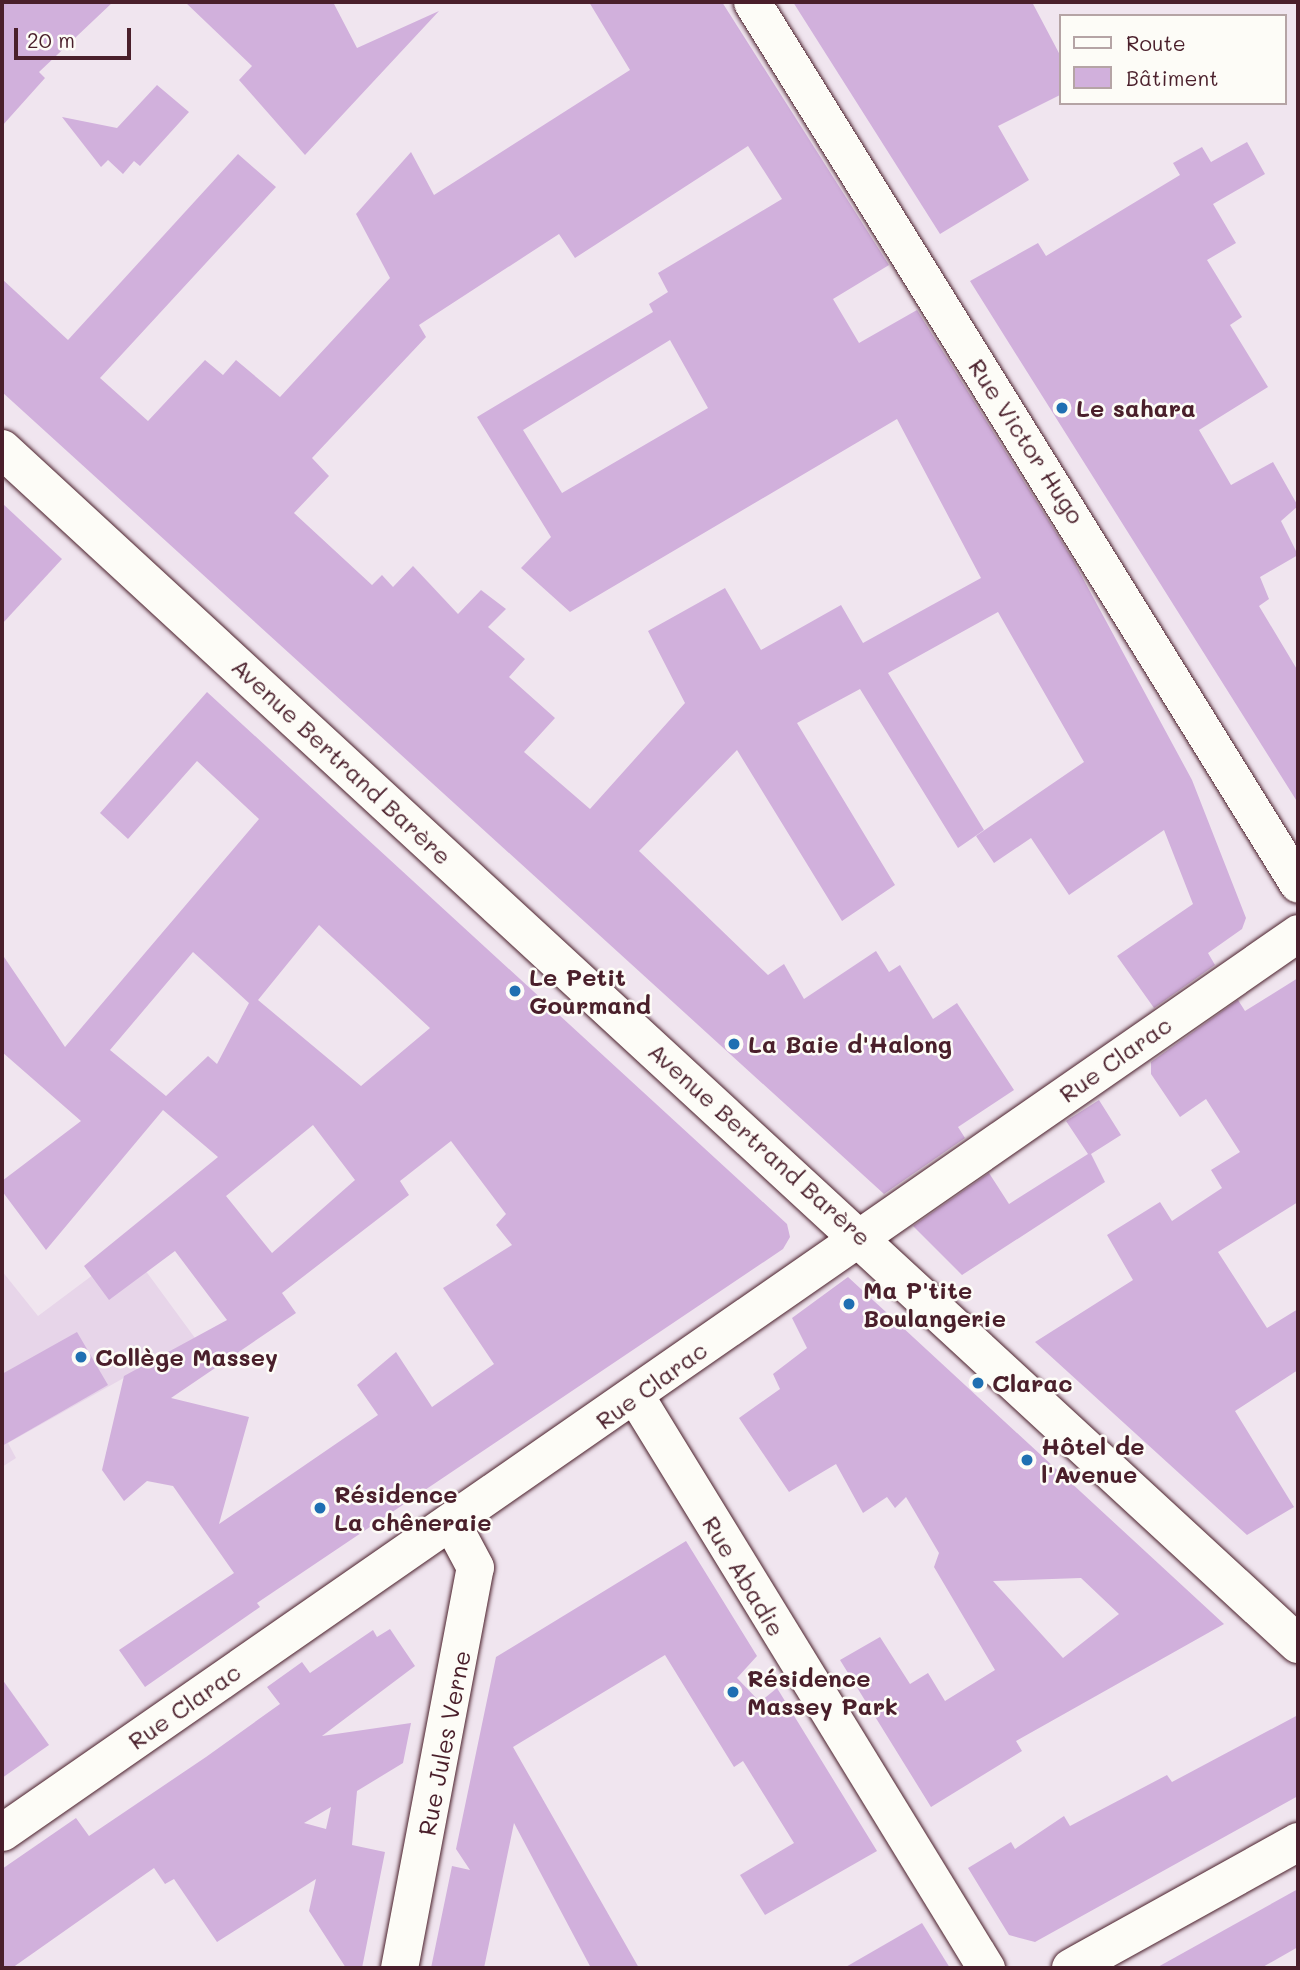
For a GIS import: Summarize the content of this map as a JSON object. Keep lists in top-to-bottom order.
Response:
{
  "streets": {
    "main road": ["Avenue Bertrand Barère"],
    "street": [
      "Rue Victor Hugo",
      "Rue Clarac",
      "Rue Abadie",
      "Rue Jules Verne"
    ]
  },
  "crossings": [
    ["Avenue Bertrand Barère", "Rue Clarac"],
    ["Rue Clarac", "Rue Abadie"],
    ["Rue Clarac", "Rue Jules Verne"]
  ],
  "places": [
    "Le sahara",
    "Le Petit Gourmand",
    "La Baie d'Halong",
    "Ma P'tite Boulangerie",
    "Collège Massey",
    "Clarac",
    "Hôtel de l'Avenue",
    "Résidence La chêneraie",
    "Résidence Massey Park"
  ],
  "legend": ["Route", "Bâtiment"],
  "scale_bar": "20 m"
}
